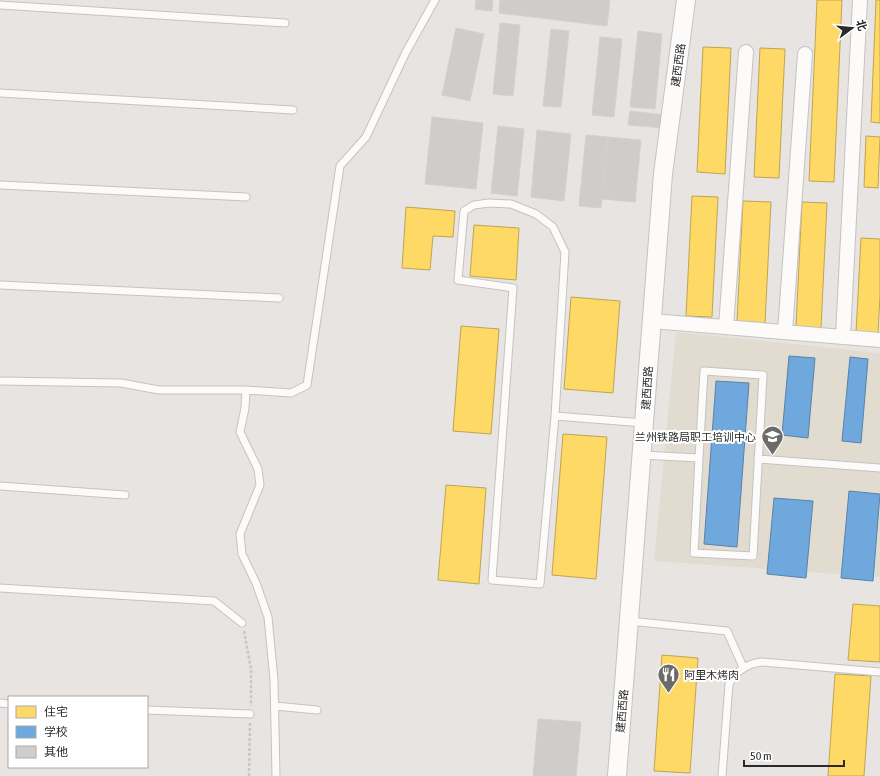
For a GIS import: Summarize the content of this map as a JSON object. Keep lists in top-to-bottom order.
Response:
{
  "streets": {
    "street": ["建西西路"]
  },
  "places": {
    "school or university": ["兰州铁路局职工培训中心"],
    "restaurant": ["阿里木烤肉"]
  },
  "legend": ["住宅", "学校", "其他"],
  "scale_bar": "50 m",
  "north": "right"
}
